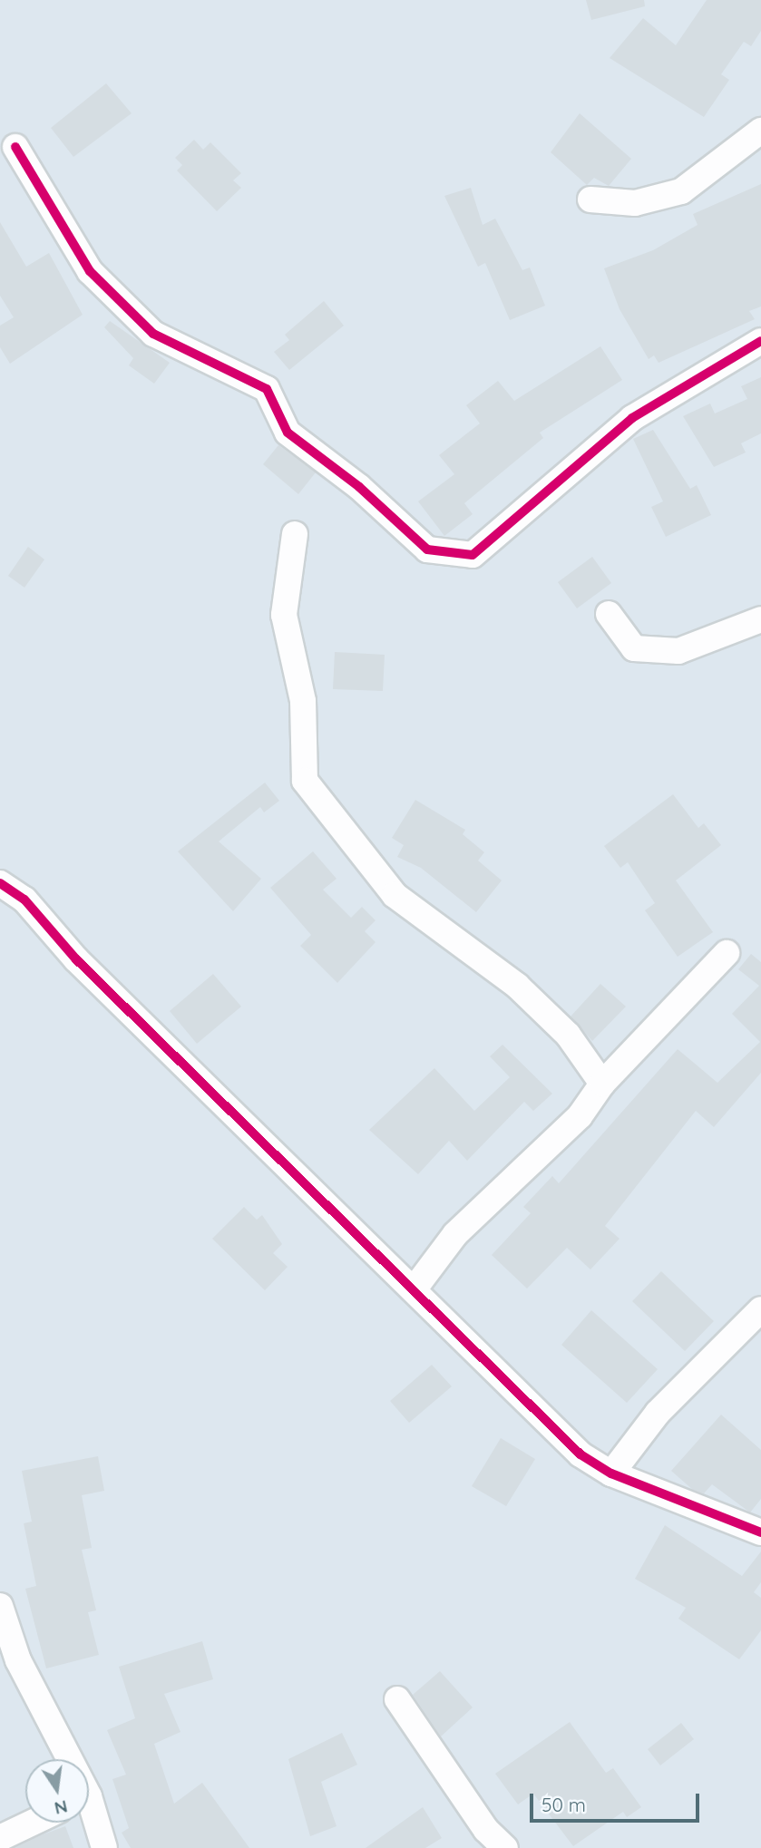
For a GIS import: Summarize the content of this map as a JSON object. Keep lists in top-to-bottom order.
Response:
{
  "scale_bar": "50 m",
  "north": "bottom"
}
